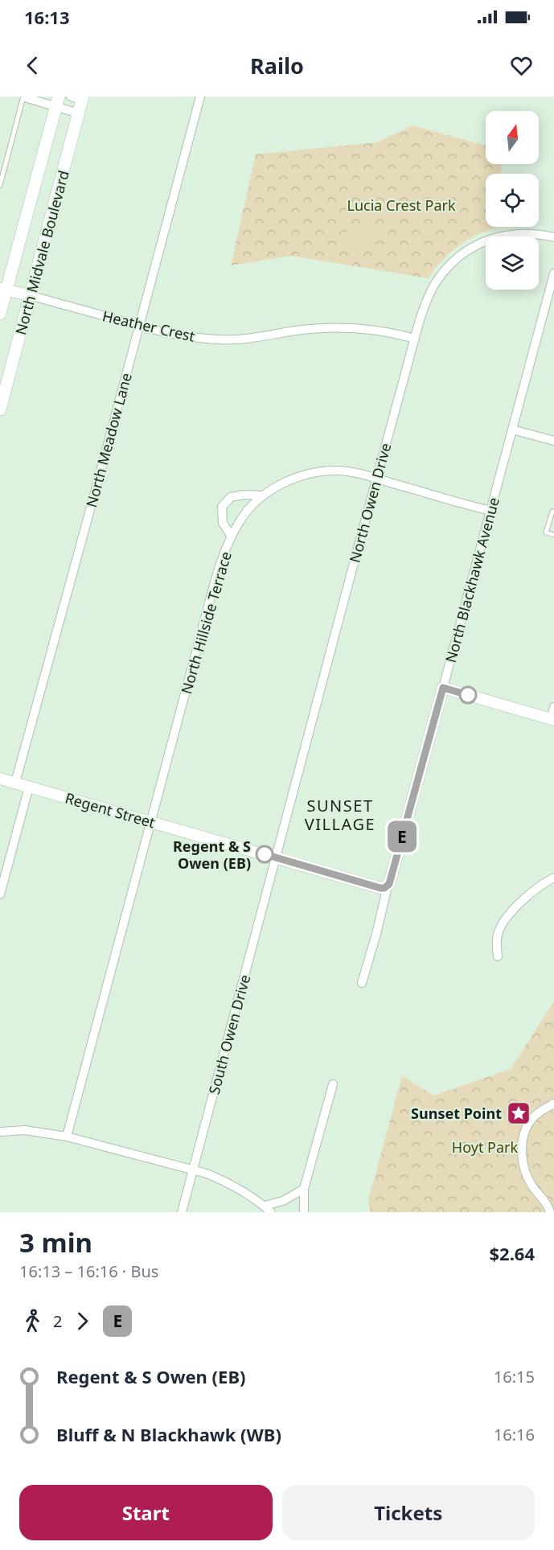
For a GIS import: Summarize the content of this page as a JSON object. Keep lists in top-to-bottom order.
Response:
{
  "streets": {
    "main road": ["North Midvale Boulevard"],
    "street": [
      "Heather Crest",
      "North Meadow Lane",
      "North Owen Drive",
      "North Blackhawk Avenue",
      "North Hillside Terrace",
      "Regent Street",
      "South Owen Drive"
    ]
  },
  "crossings": [
    ["North Midvale Boulevard", "Heather Crest"],
    ["Heather Crest", "North Meadow Lane"],
    ["Heather Crest", "North Owen Drive"],
    ["North Meadow Lane", "Regent Street"],
    ["North Owen Drive", "North Hillside Terrace"],
    ["North Owen Drive", "Regent Street"],
    ["North Owen Drive", "South Owen Drive"],
    ["North Blackhawk Avenue", "North Hillside Terrace"],
    ["North Blackhawk Avenue", "Regent Street"],
    ["North Hillside Terrace", "Regent Street"],
    ["Regent Street", "South Owen Drive"]
  ],
  "districts": ["SUNSET VILLAGE"],
  "parks": ["Lucia Crest Park", "Hoyt Park"],
  "places": {
    "other": ["Regent & S Owen (EB)"],
    "place": ["Sunset Point"]
  },
  "lines": ["bus line E"],
  "north": "top",
  "page": {
    "status": "16:13",
    "header": "Railo",
    "on_map": "E",
    "heading": ["3 min", "16:13 – 16:16 · Bus", "$2.64"],
    "legs": ["2", "E"],
    "list": [
      {
        "name": "Regent & S Owen (EB)",
        "value": "16:15"
      },
      {
        "name": "Bluff & N Blackhawk (WB)",
        "value": "16:16"
      }
    ],
    "buttons": ["Start", "Tickets"]
  }
}
